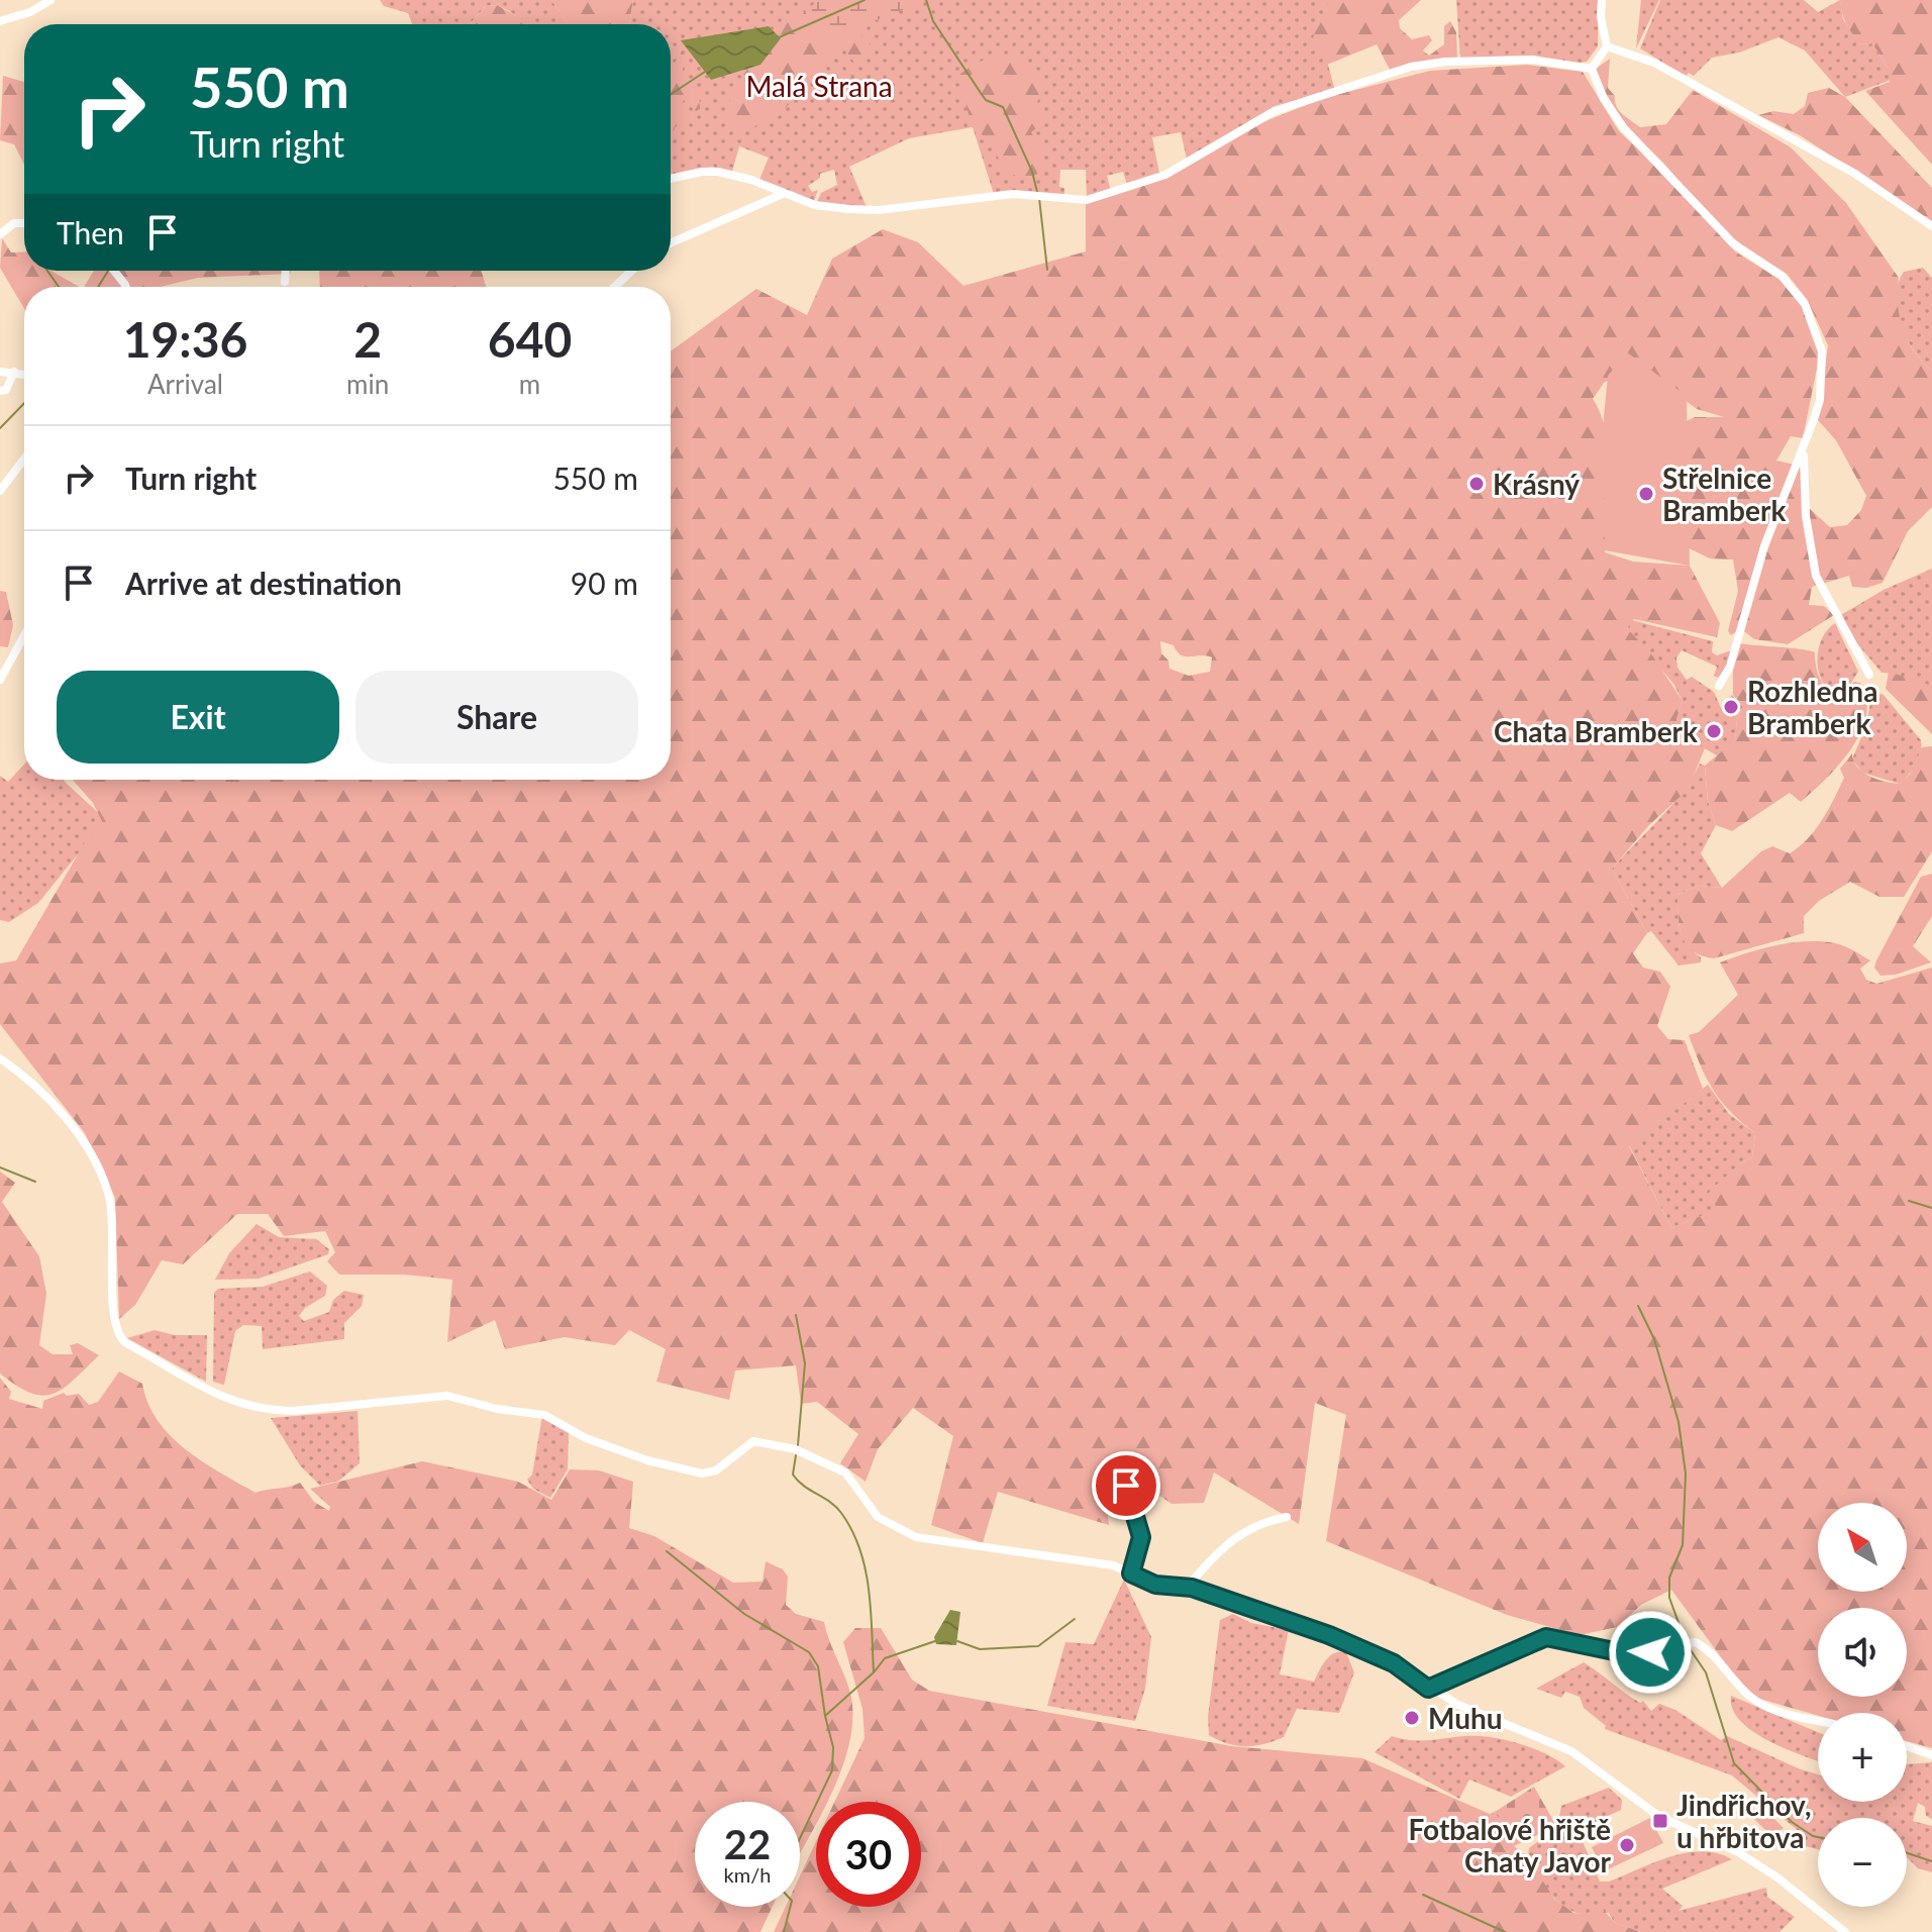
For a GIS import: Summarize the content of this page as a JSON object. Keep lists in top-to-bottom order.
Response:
{
  "parks": ["Malá Strana"],
  "places": {
    "other": [
      "Krásný",
      "Střelnice Bramberk",
      "Rozhledna Bramberk",
      "Chata Bramberk",
      "Muhu",
      "Fotbalové hřiště Chaty Javor"
    ],
    "transit": ["Jindřichov, u hřbitova"]
  },
  "north": "top left",
  "page": {
    "turn": ["550 m", "Turn right"],
    "then": "Then",
    "eta": [
      "19:36",
      "Arrival",
      "2",
      "min",
      "640",
      "m"
    ],
    "list": [
      {
        "name": "Turn right",
        "value": "550 m"
      },
      {
        "name": "Arrive at destination",
        "value": "90 m"
      }
    ],
    "buttons": ["Exit", "Share"],
    "map_buttons": ["+", "−"],
    "speed": "22 km/h",
    "limit": "30"
  }
}
